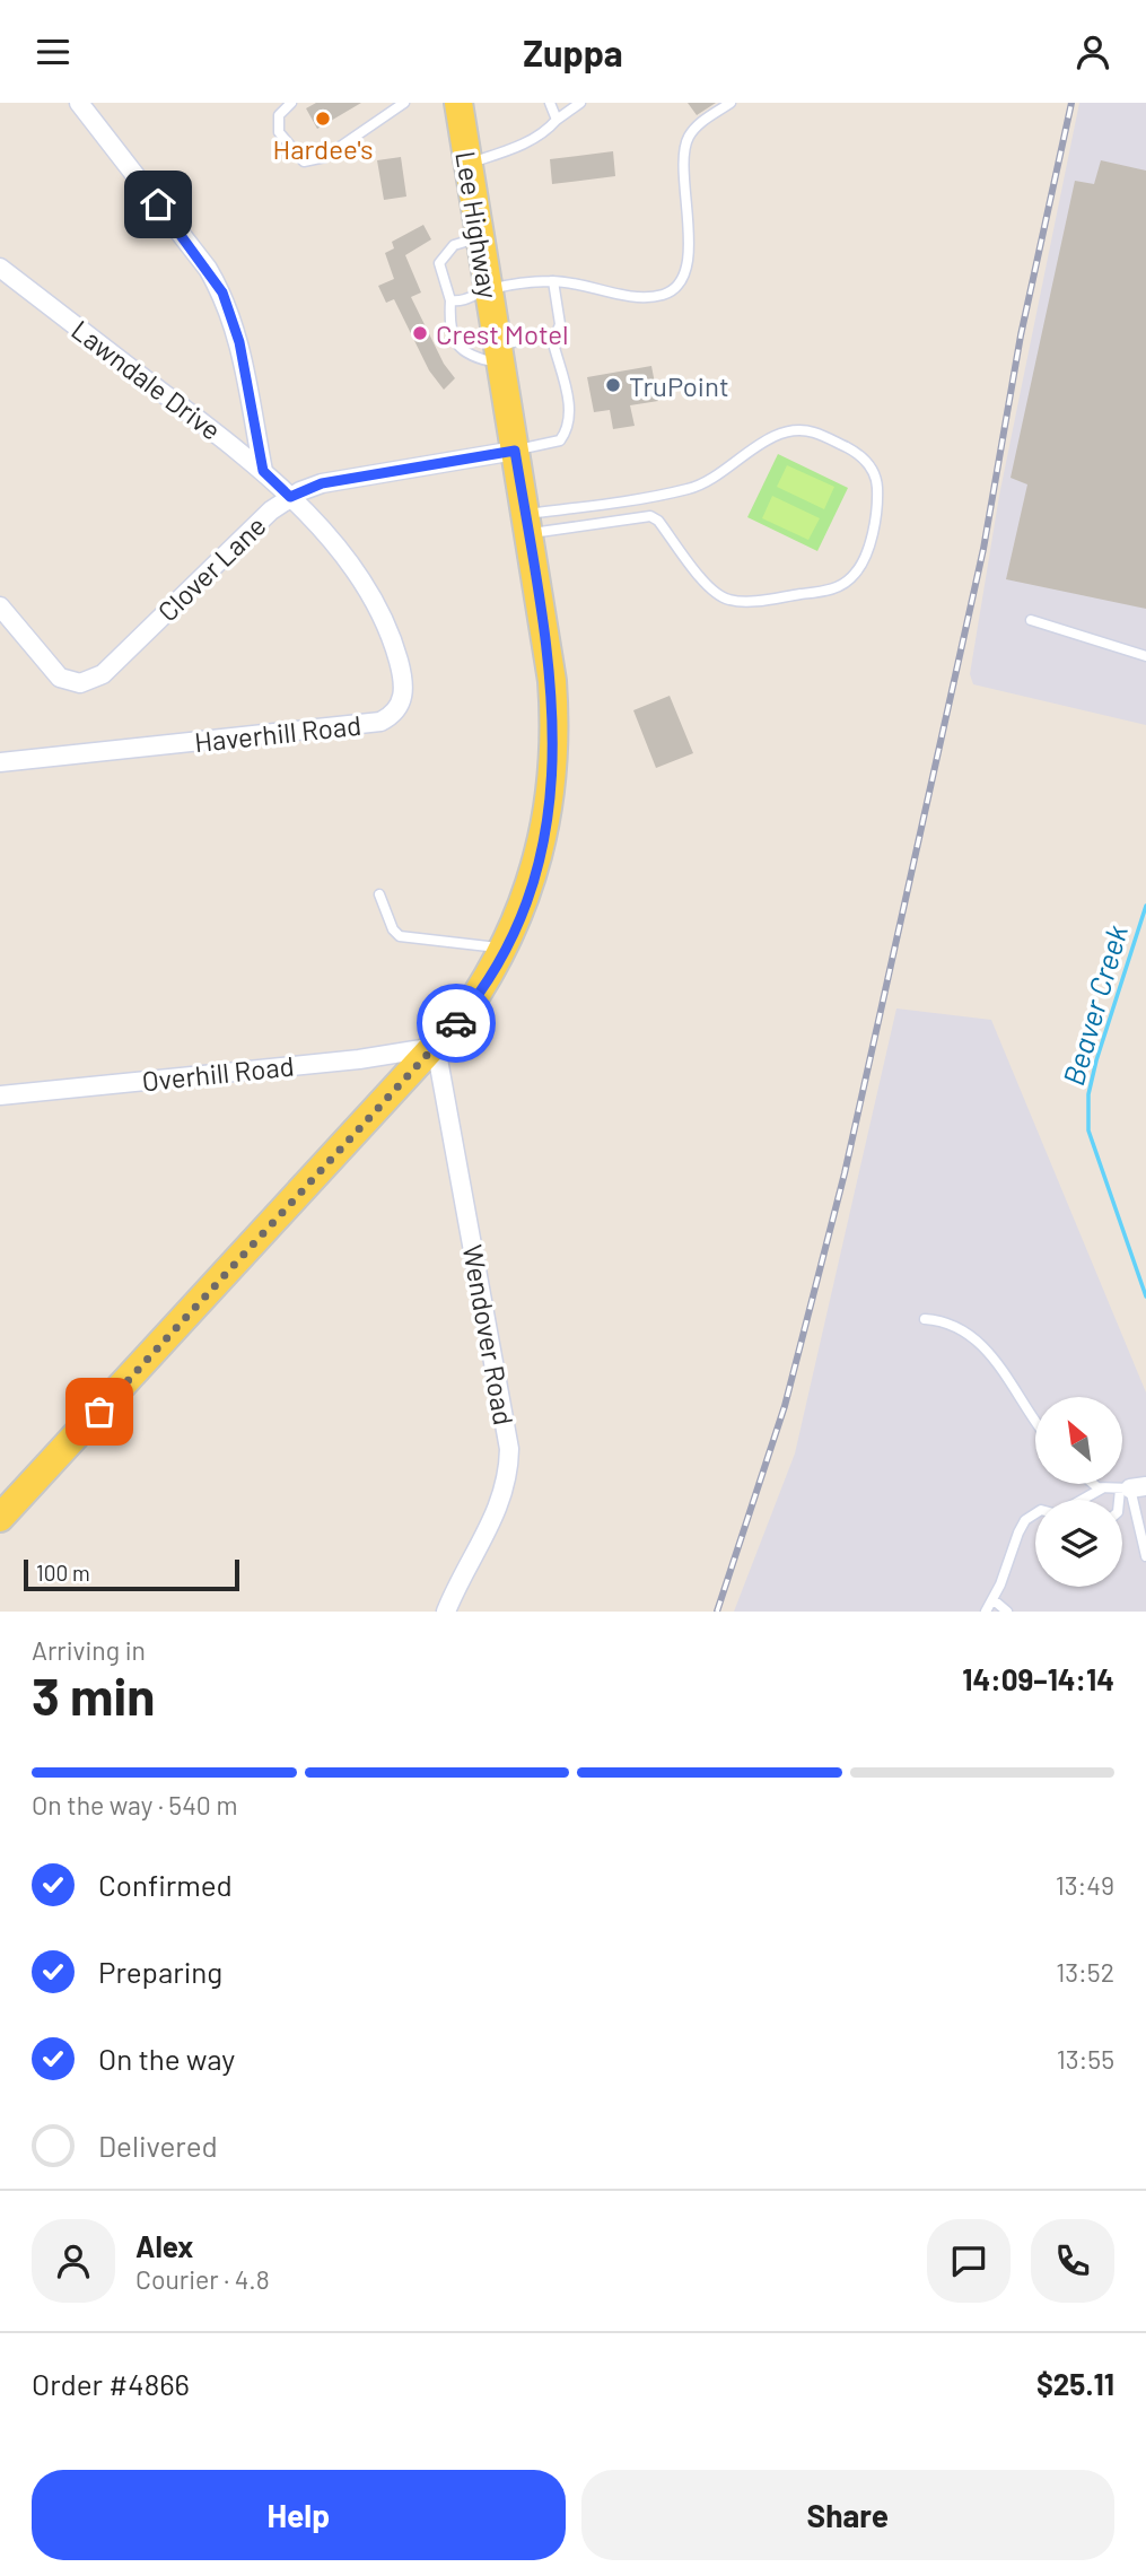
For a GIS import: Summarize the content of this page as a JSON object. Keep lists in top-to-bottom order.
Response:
{
  "streets": {
    "main road": ["Lee Highway"],
    "street": [
      "Lawndale Drive",
      "Clover Lane",
      "Haverhill Road",
      "Overhill Road",
      "Wendover Road"
    ]
  },
  "crossings": [
    ["Lee Highway", "Clover Lane"],
    ["Lee Highway", "Overhill Road"],
    ["Lee Highway", "Wendover Road"],
    ["Lawndale Drive", "Clover Lane"],
    ["Lawndale Drive", "Haverhill Road"],
    ["Clover Lane", "Haverhill Road"],
    ["Overhill Road", "Wendover Road"]
  ],
  "water": ["Beaver Creek"],
  "places": ["Hardee's", "Crest Motel", "TruPoint"],
  "scale_bar": "100 m",
  "north": "top left",
  "page": {
    "header": "Zuppa",
    "scale": "100 m",
    "heading": ["3 min", "Arriving in", "14:09–14:14"],
    "panel": [
      "Alex",
      "Courier · 4.8",
      "Order #4866",
      "$25.11"
    ],
    "bar": "On the way · 540 m",
    "list": [
      ["Confirmed", "13:49"],
      ["Preparing", "13:52"],
      ["On the way", "13:55"],
      "Delivered"
    ],
    "buttons": ["Help", "Share"]
  }
}
